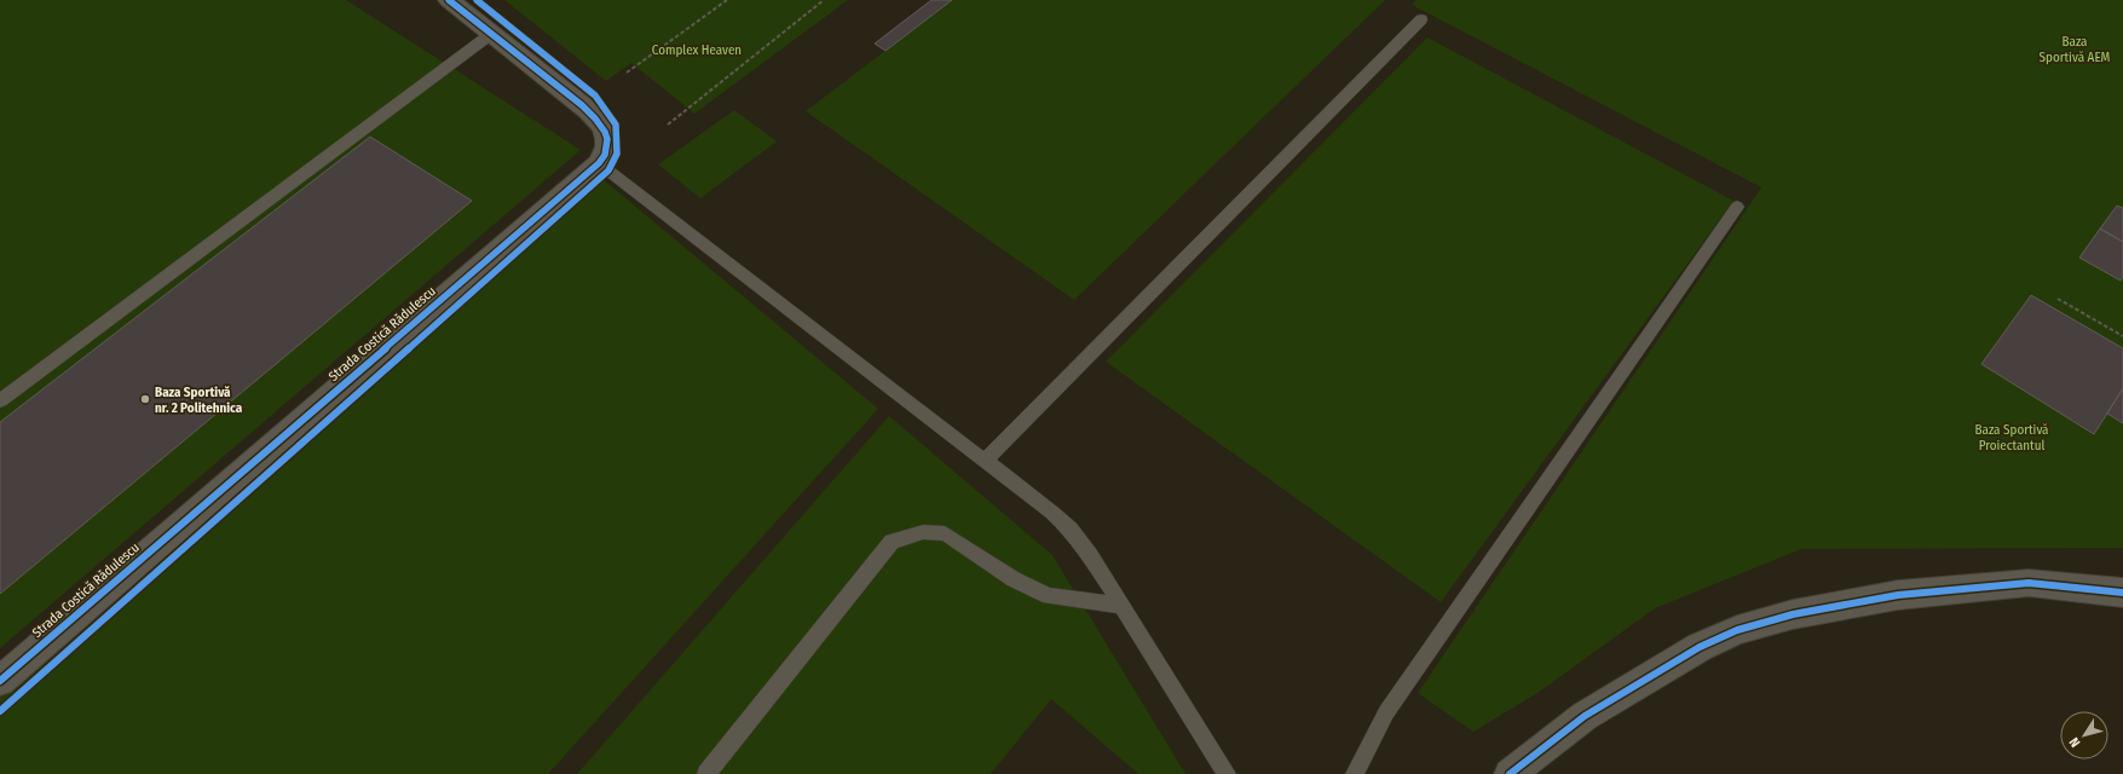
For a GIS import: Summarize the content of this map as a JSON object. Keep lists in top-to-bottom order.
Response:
{
  "streets": {
    "street": ["Strada Costică Rădulescu"]
  },
  "parks": ["Baza Sportivă AEM", "Complex Heaven", "Baza Sportivă Proiectantul"],
  "places": ["Baza Sportivă nr. 2 Politehnica"],
  "north": "bottom left"
}
